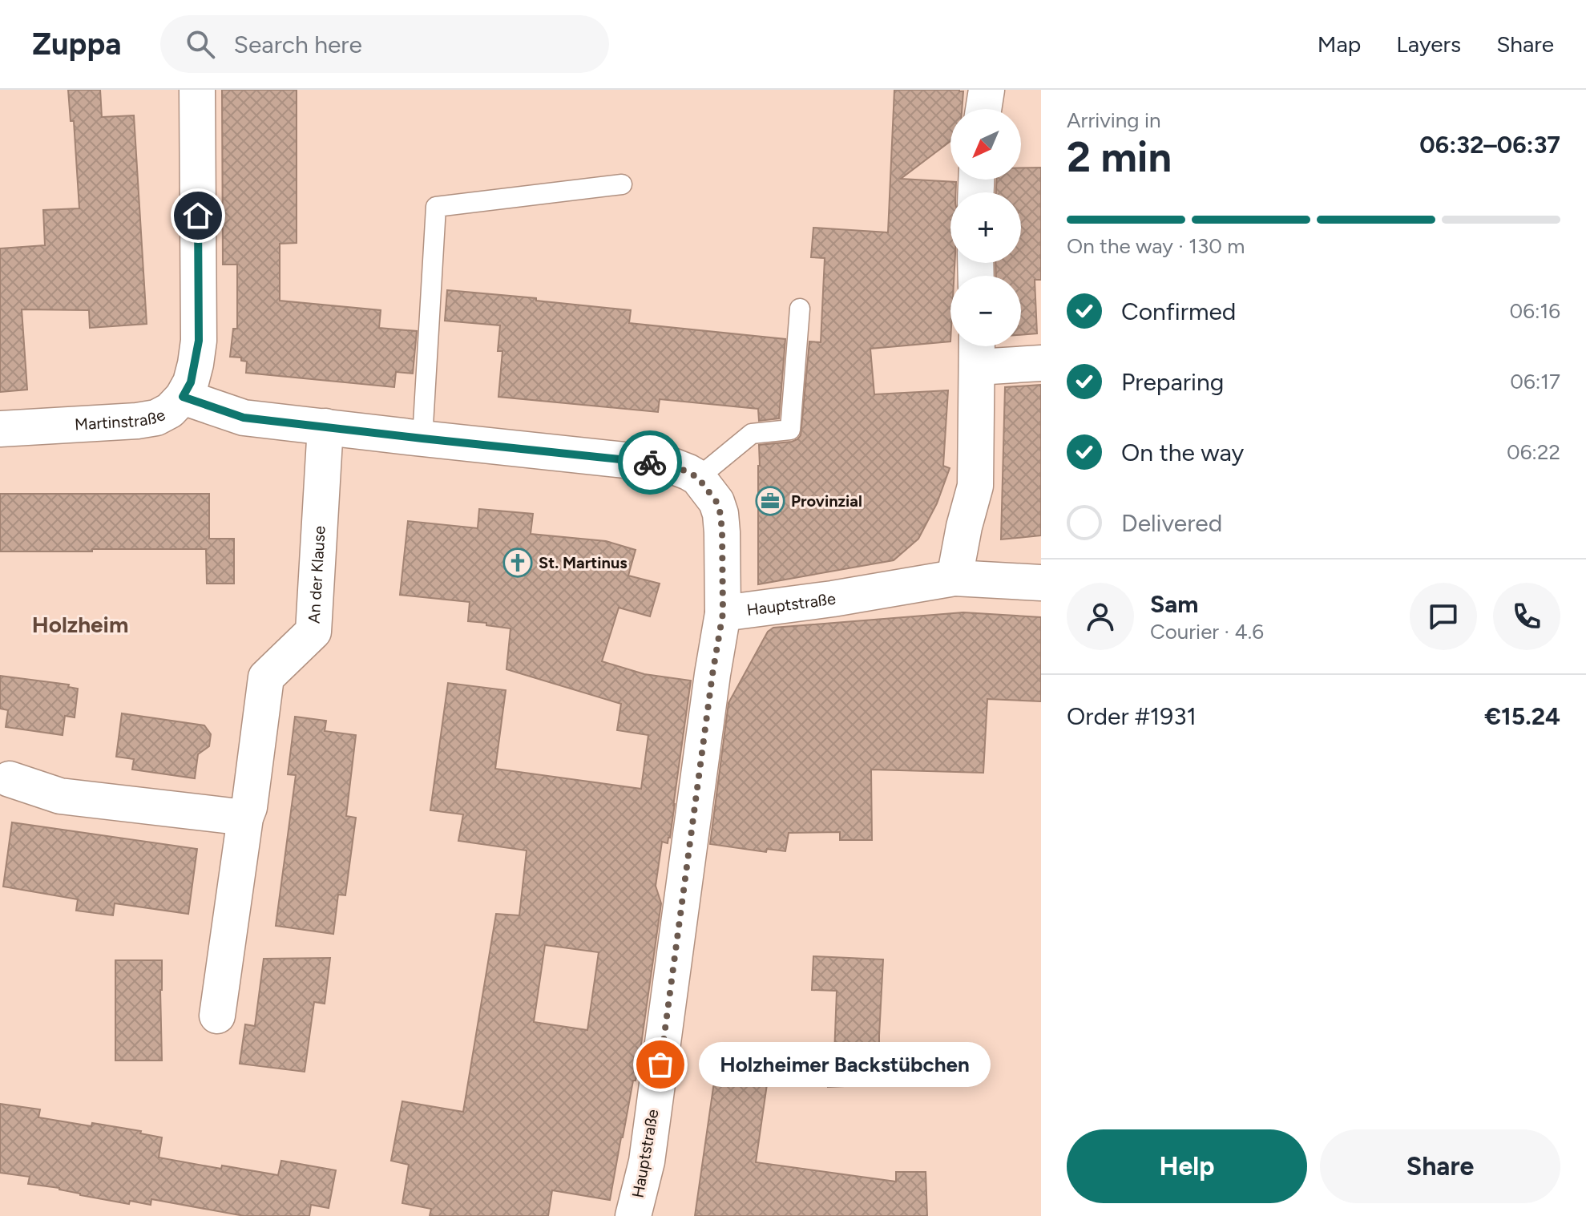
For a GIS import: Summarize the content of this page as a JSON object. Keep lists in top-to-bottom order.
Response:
{
  "streets": {
    "street": ["Martinstraße", "An der Klause", "Hauptstraße"]
  },
  "crossings": [
    ["Martinstraße", "An der Klause"],
    ["Martinstraße", "Hauptstraße"]
  ],
  "districts": ["Holzheim"],
  "places": {
    "office": ["Provinzial"],
    "church": ["St. Martinus"],
    "other": ["Holzheimer Backstübchen"]
  },
  "north": "bottom left",
  "page": {
    "header": "Zuppa",
    "search": "Search here",
    "nav": ["Map", "Layers", "Share"],
    "heading": ["2 min", "Arriving in", "06:32–06:37"],
    "panel": [
      "Sam",
      "Courier · 4.6",
      "Order #1931",
      "€15.24"
    ],
    "map_buttons": ["+", "−"],
    "bar": "On the way · 130 m",
    "list": [
      ["Confirmed", "06:16"],
      ["Preparing", "06:17"],
      ["On the way", "06:22"],
      "Delivered"
    ],
    "bubble": "Holzheimer Backstübchen",
    "buttons": ["Help", "Share"]
  }
}
